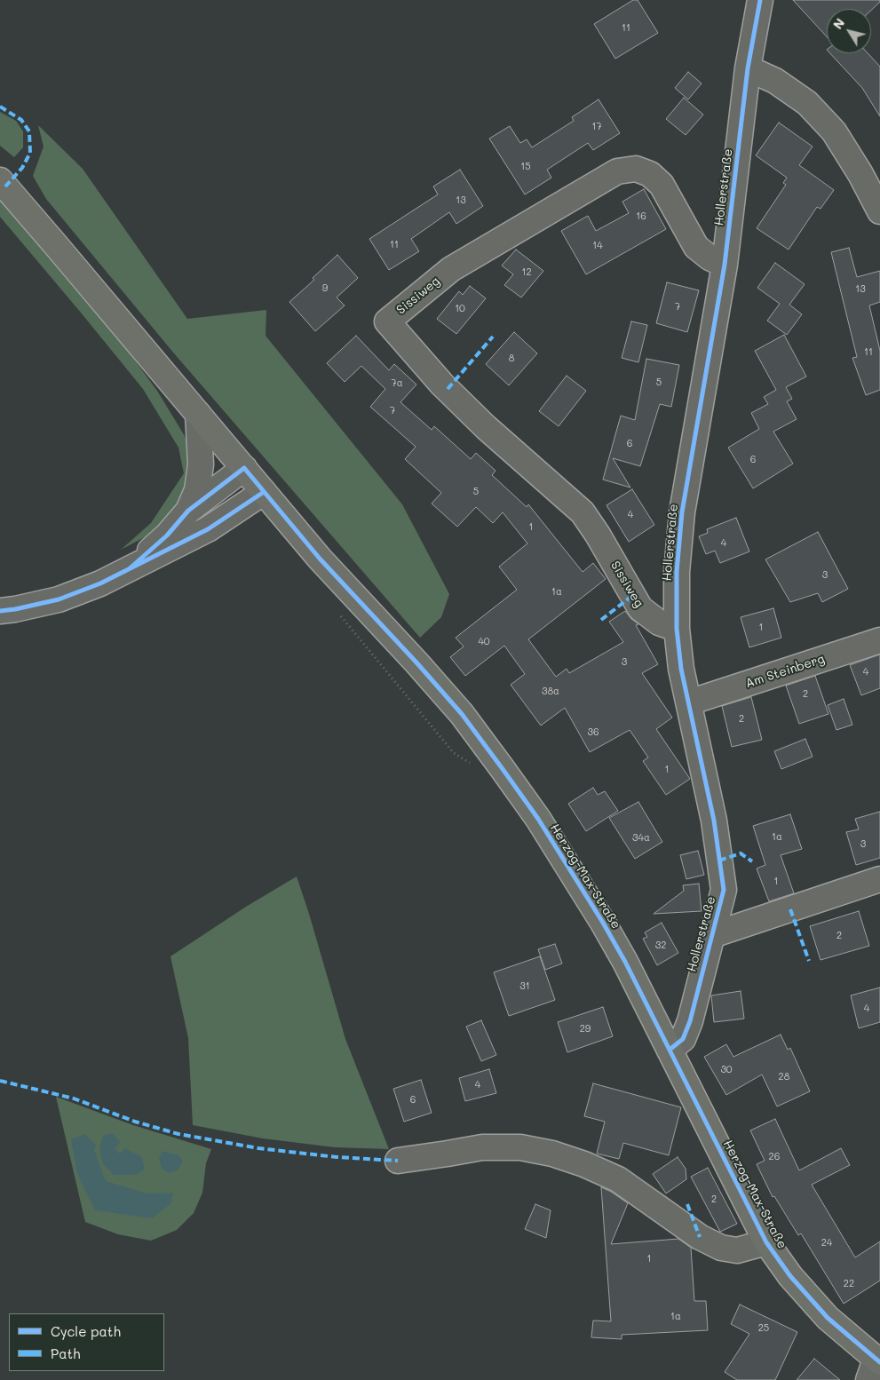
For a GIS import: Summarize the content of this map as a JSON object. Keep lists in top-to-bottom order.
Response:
{
  "streets": {
    "main road": ["Herzog-Max-Straße"],
    "street": ["Hollerstraße", "Sissiweg", "Am Steinberg"]
  },
  "crossings": [
    ["Hollerstraße", "Sissiweg"],
    ["Hollerstraße", "Am Steinberg"],
    ["Hollerstraße", "Herzog-Max-Straße"]
  ],
  "house_numbers": [
    "11",
    "17",
    "15",
    "13",
    "16",
    "11",
    "14",
    "12",
    "9",
    "13",
    "7",
    "10",
    "11",
    "8",
    "5",
    "7a",
    "7",
    "6",
    "6",
    "5",
    "4",
    "1",
    "4",
    "3",
    "1a",
    "1",
    "40",
    "3",
    "4",
    "38a",
    "2",
    "2",
    "36",
    "1",
    "1a",
    "34a",
    "3",
    "1",
    "2",
    "32",
    "31",
    "4",
    "29",
    "30",
    "28",
    "4",
    "6",
    "26",
    "2",
    "24",
    "1",
    "22",
    "1a",
    "25"
  ],
  "legend": ["Cycle path", "Path"],
  "north": "top left"
}
